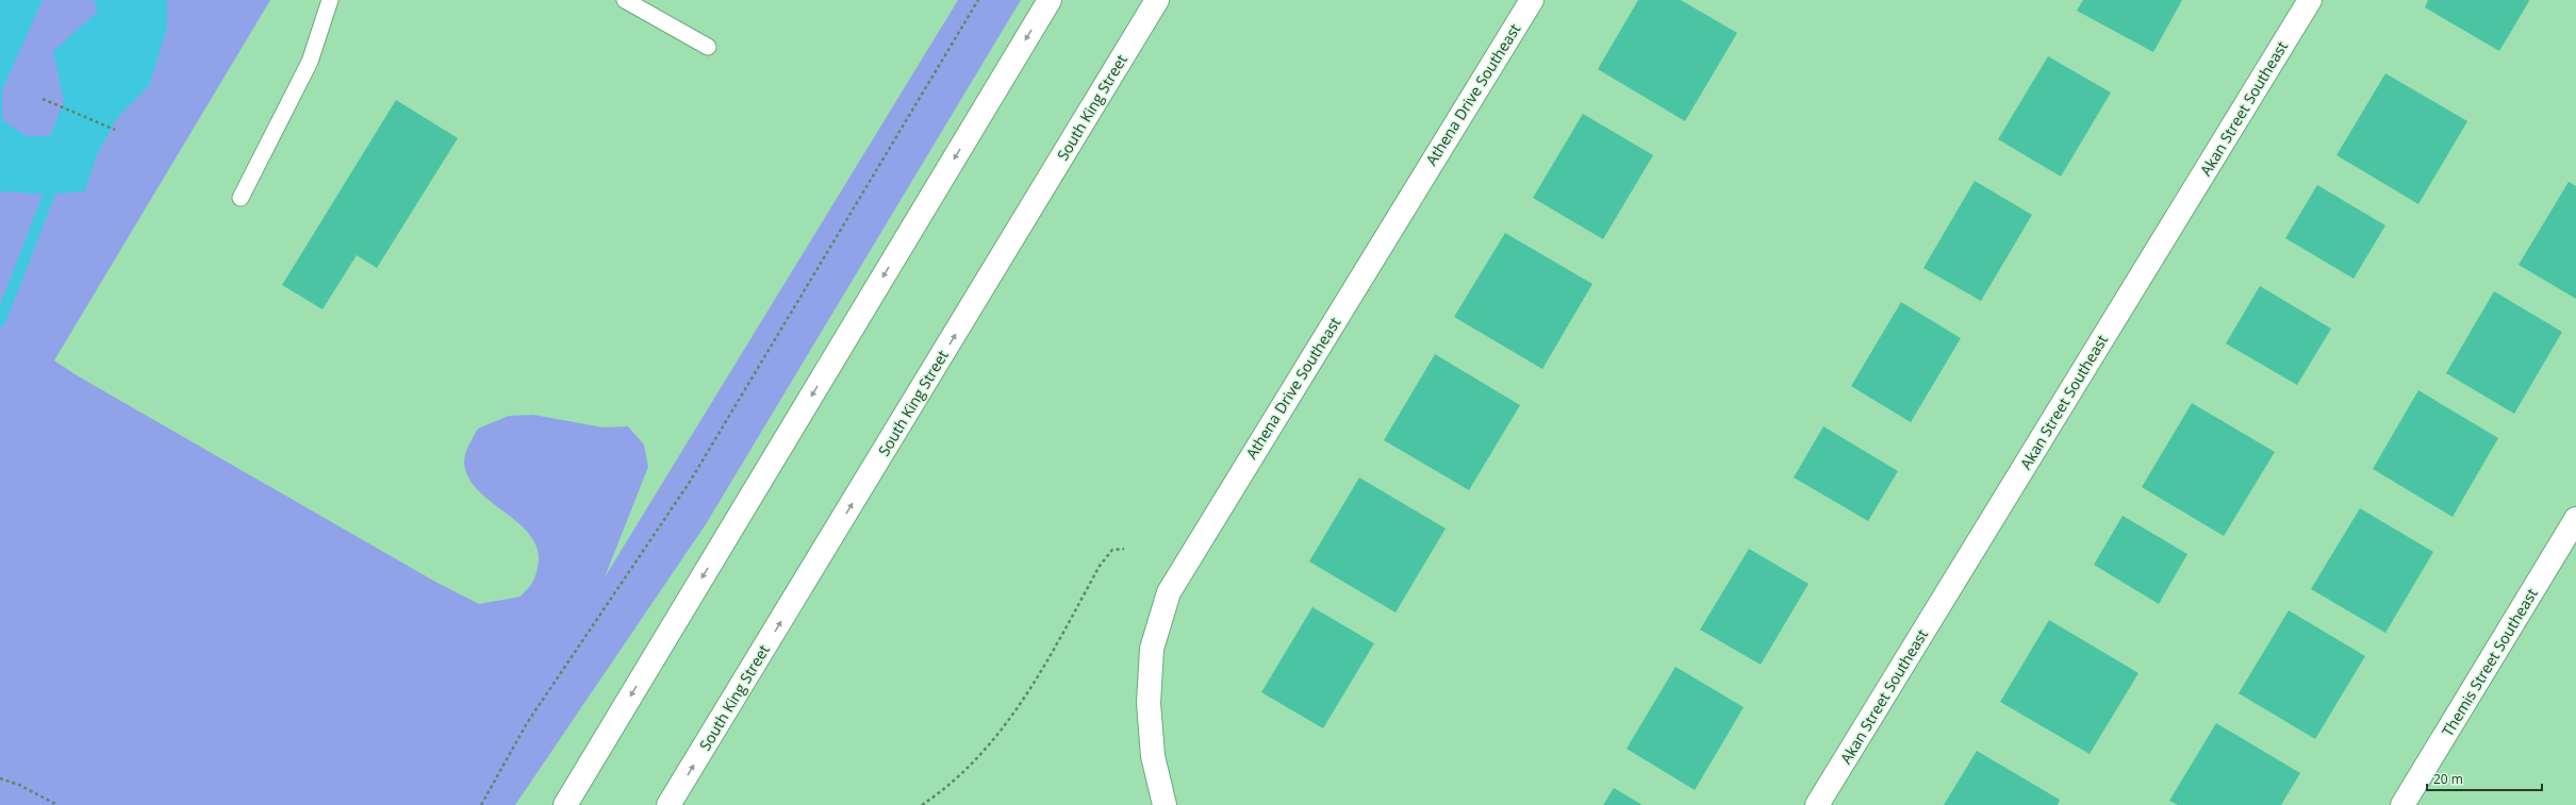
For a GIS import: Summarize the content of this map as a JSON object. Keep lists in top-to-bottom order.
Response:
{
  "streets": {
    "main road": [
      "Athena Drive Southeast",
      "South King Street",
      "Akan Street Southeast",
      "Themis Street Southeast"
    ]
  },
  "scale_bar": "20 m"
}
